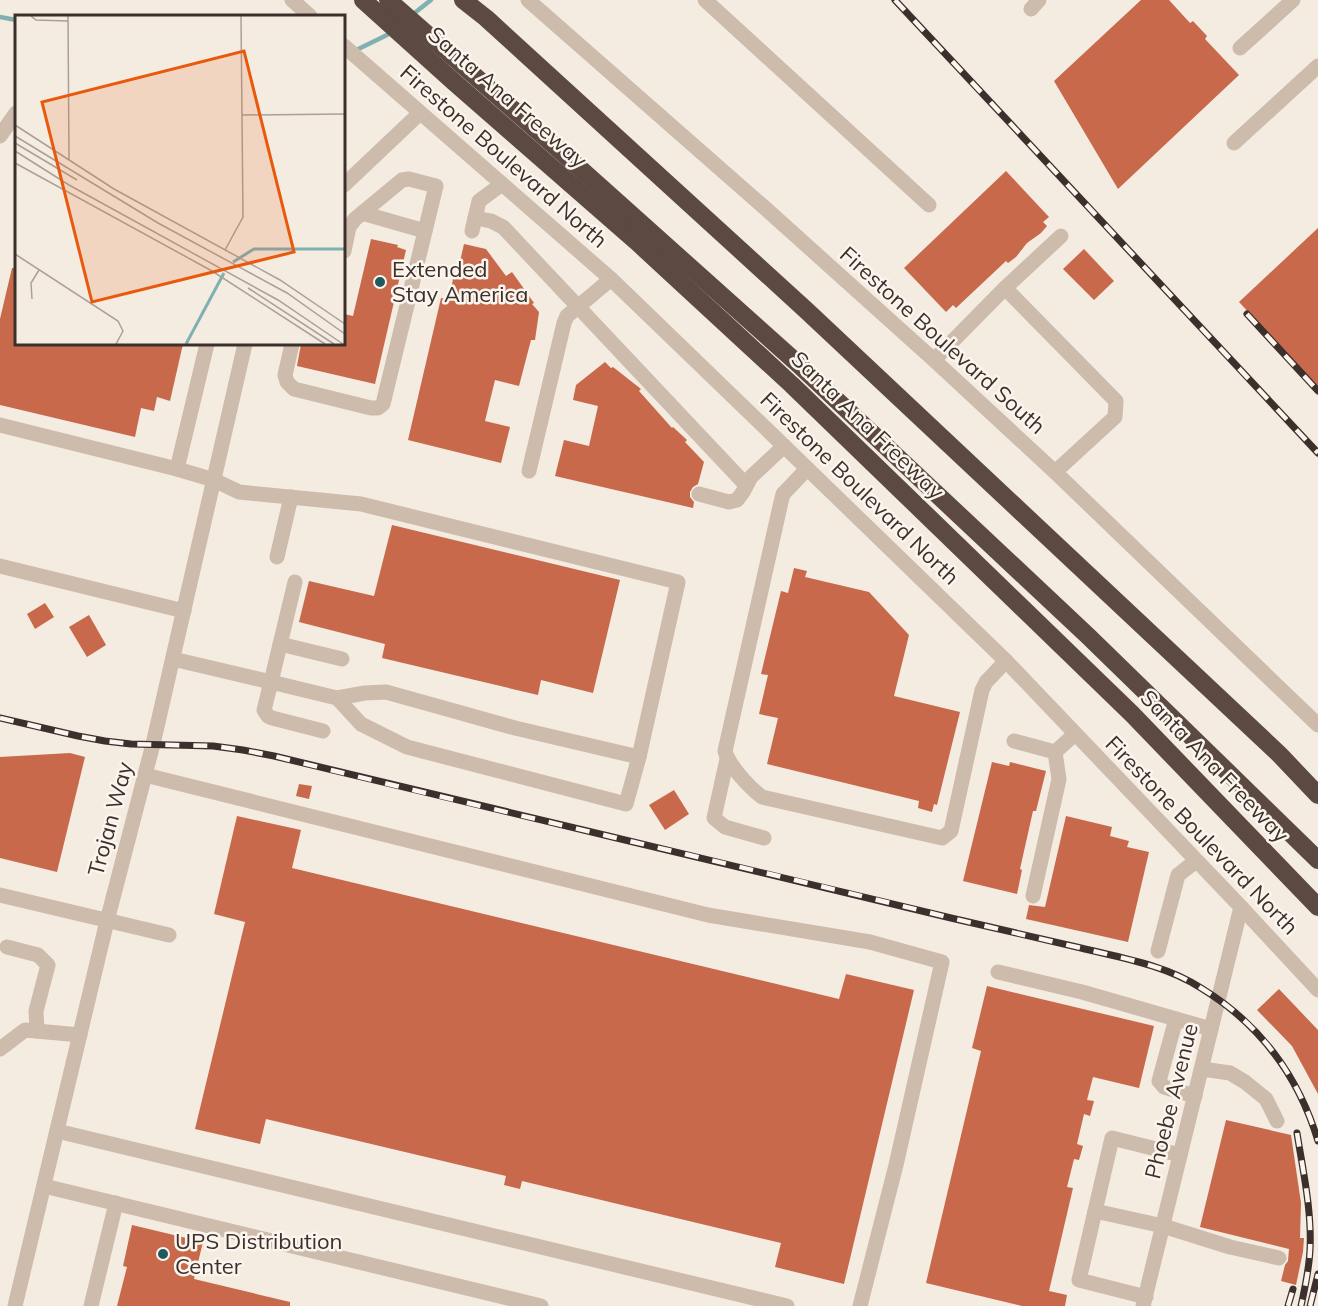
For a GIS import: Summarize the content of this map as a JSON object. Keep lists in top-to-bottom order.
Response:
{
  "streets": {
    "highway": ["Santa Ana Freeway"],
    "street": [
      "Firestone Boulevard North",
      "Firestone Boulevard South",
      "Trojan Way",
      "Phoebe Avenue"
    ]
  },
  "crossings": [
    ["Firestone Boulevard North", "Phoebe Avenue"]
  ],
  "places": ["Extended Stay America", "UPS Distribution Center"]
}
